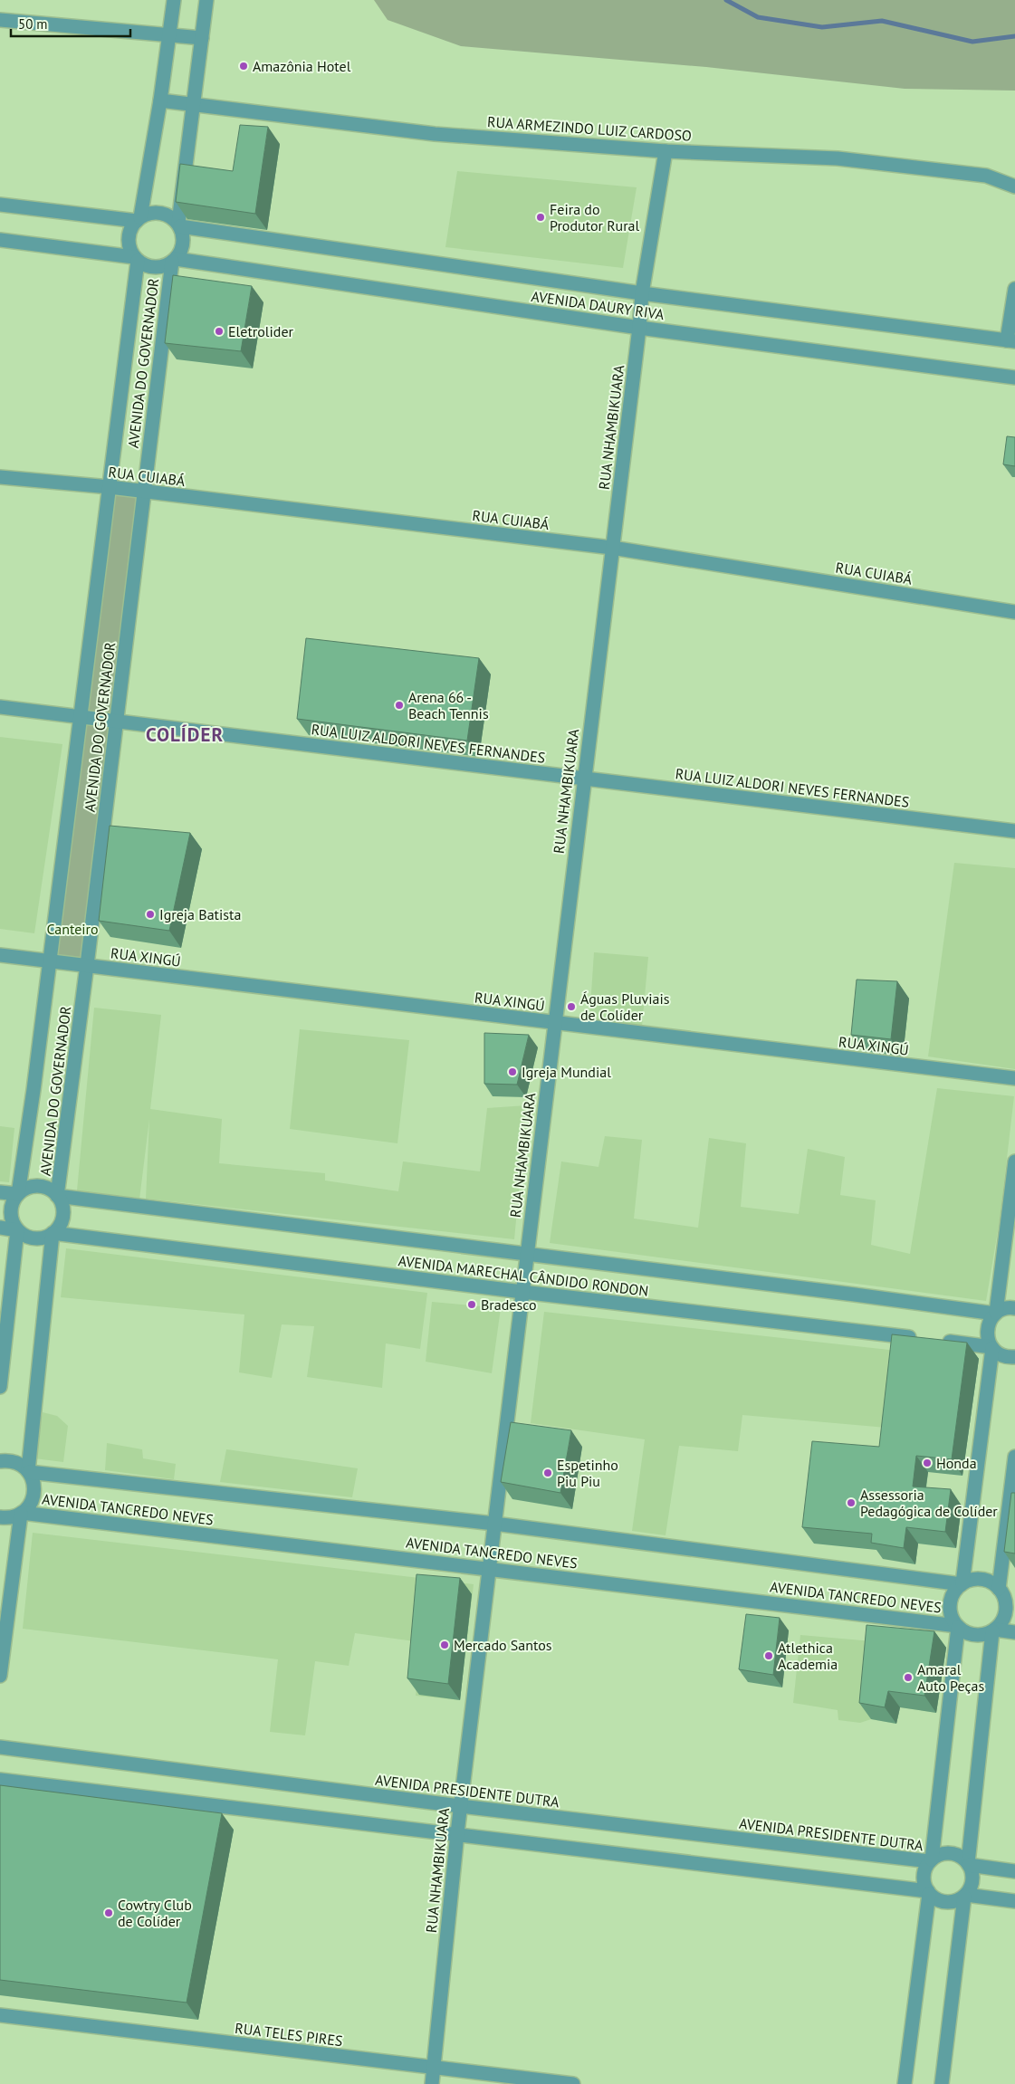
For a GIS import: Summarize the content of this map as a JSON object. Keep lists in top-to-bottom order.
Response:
{
  "streets": {
    "street": [
      "RUA ARMEZINDO LUIZ CARDOSO",
      "AVENIDA DAURY RIVA",
      "AVENIDA DO GOVERNADOR",
      "RUA NHAMBIKUARA",
      "RUA CUIABÁ",
      "RUA LUIZ ALDORI NEVES FERNANDES",
      "RUA XINGÚ",
      "AVENIDA MARECHAL CÂNDIDO RONDON",
      "AVENIDA TANCREDO NEVES",
      "AVENIDA PRESIDENTE DUTRA",
      "RUA TELES PIRES"
    ]
  },
  "crossings": [
    ["RUA ARMEZINDO LUIZ CARDOSO", "RUA NHAMBIKUARA"],
    ["AVENIDA DAURY RIVA", "AVENIDA DO GOVERNADOR"],
    ["AVENIDA DAURY RIVA", "RUA NHAMBIKUARA"],
    ["AVENIDA DO GOVERNADOR", "RUA CUIABÁ"],
    ["AVENIDA DO GOVERNADOR", "RUA LUIZ ALDORI NEVES FERNANDES"],
    ["AVENIDA DO GOVERNADOR", "RUA XINGÚ"],
    ["AVENIDA DO GOVERNADOR", "AVENIDA MARECHAL CÂNDIDO RONDON"],
    ["RUA NHAMBIKUARA", "RUA CUIABÁ"],
    ["RUA NHAMBIKUARA", "RUA LUIZ ALDORI NEVES FERNANDES"],
    ["RUA NHAMBIKUARA", "RUA XINGÚ"],
    ["RUA NHAMBIKUARA", "AVENIDA MARECHAL CÂNDIDO RONDON"],
    ["RUA NHAMBIKUARA", "AVENIDA TANCREDO NEVES"],
    ["RUA NHAMBIKUARA", "AVENIDA PRESIDENTE DUTRA"],
    ["RUA NHAMBIKUARA", "RUA TELES PIRES"]
  ],
  "districts": ["COLÍDER"],
  "parks": ["Canteiro"],
  "places": [
    "Amazônia Hotel",
    "Feira do Produtor Rural",
    "Eletrolider",
    "Arena 66 - Beach Tennis",
    "Igreja Batista",
    "Águas Pluviais de Colíder",
    "Igreja Mundial",
    "Bradesco",
    "Honda",
    "Espetinho Piu Piu",
    "Assessoria Pedagógica de Colíder",
    "Mercado Santos",
    "Atlethica Academia",
    "Amaral Auto Peças",
    "Cowtry Club de Colíder"
  ],
  "scale_bar": "50 m"
}
